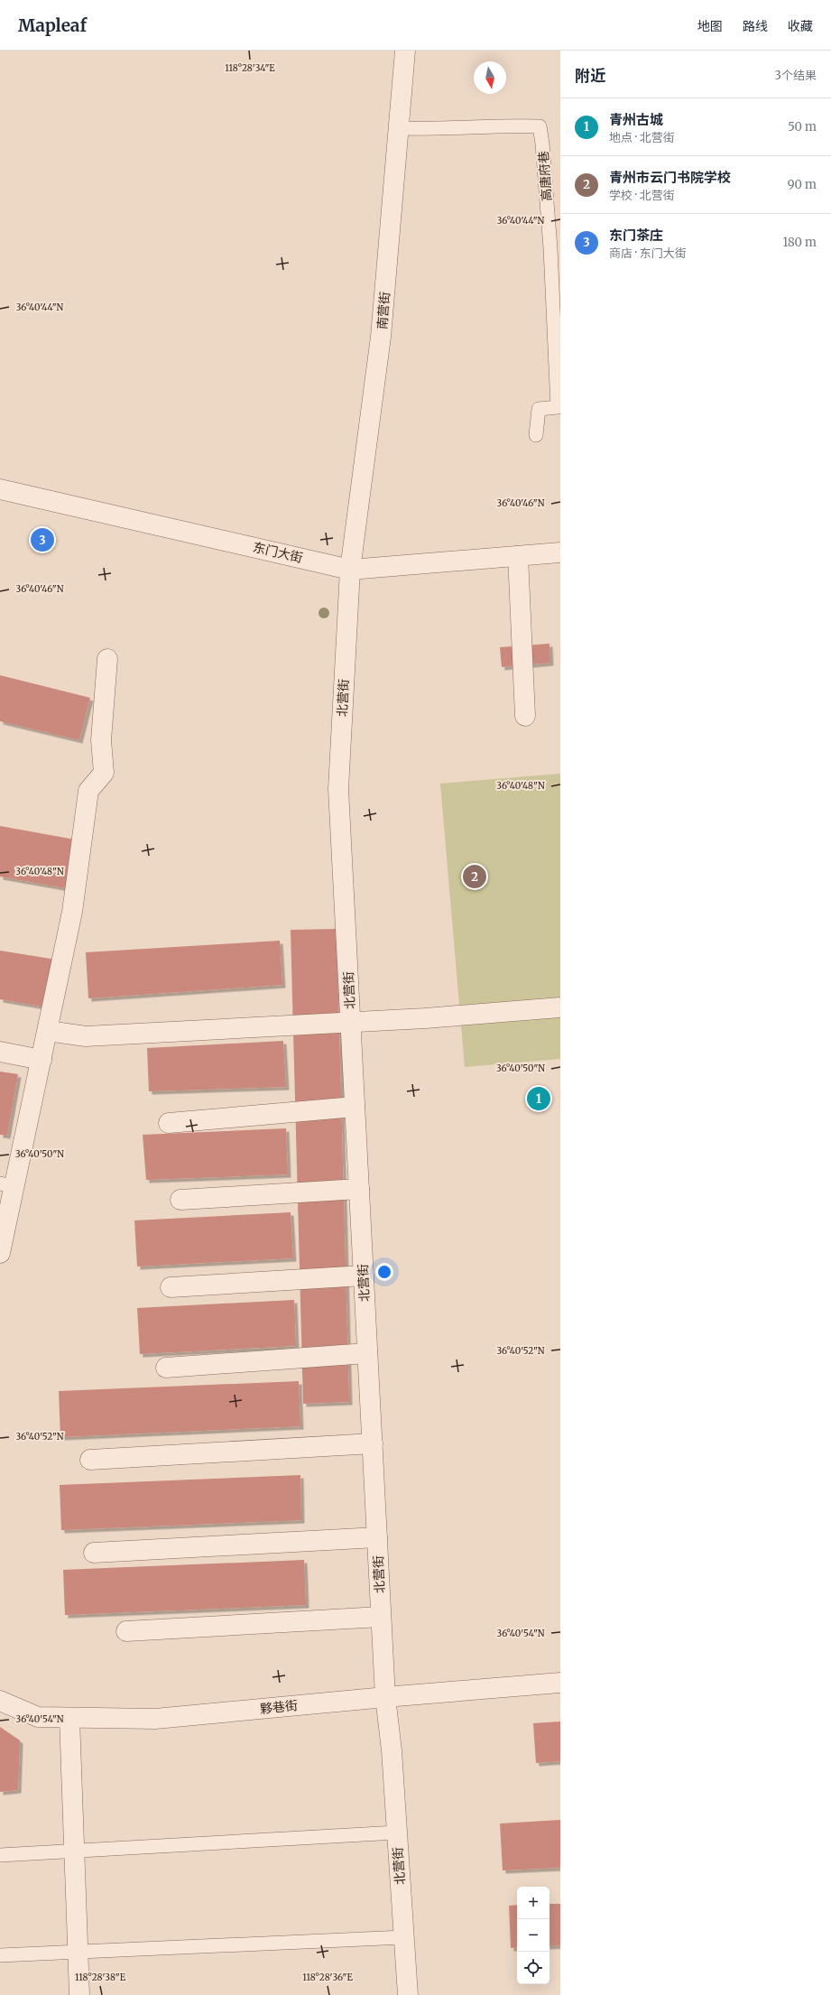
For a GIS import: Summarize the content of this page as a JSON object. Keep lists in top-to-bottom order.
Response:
{
  "streets": {
    "street": [
      "南营街",
      "东门大街",
      "北营街",
      "夥巷街"
    ],
    "lane": ["高唐府巷"]
  },
  "crossings": [
    ["高唐府巷", "南营街"],
    ["南营街", "东门大街"],
    ["南营街", "北营街"],
    ["东门大街", "北营街"],
    ["北营街", "夥巷街"]
  ],
  "north": "bottom",
  "page": {
    "header": "Mapleaf",
    "nav": ["地图", "路线", "收藏"],
    "heading": ["附近", "3个结果"],
    "list": [
      {
        "mark": "1",
        "name": "青州古城",
        "note": "地点 · 北营街",
        "value": "50 m"
      },
      {
        "mark": "2",
        "name": "青州市云门书院学校",
        "note": "学校 · 北营街",
        "value": "90 m"
      },
      {
        "mark": "3",
        "name": "东门茶庄",
        "note": "商店 · 东门大街",
        "value": "180 m"
      }
    ],
    "pins": ["3", "2", "1"],
    "map_buttons": ["+", "−"]
  },
  "coordinates": [
    "118°28'34\"E",
    "36°40'44\"N",
    "36°40'46\"N",
    "36°40'48\"N",
    "36°40'50\"N",
    "36°40'52\"N",
    "36°40'54\"N",
    "118°28'38\"E",
    "118°28'36\"E"
  ]
}
